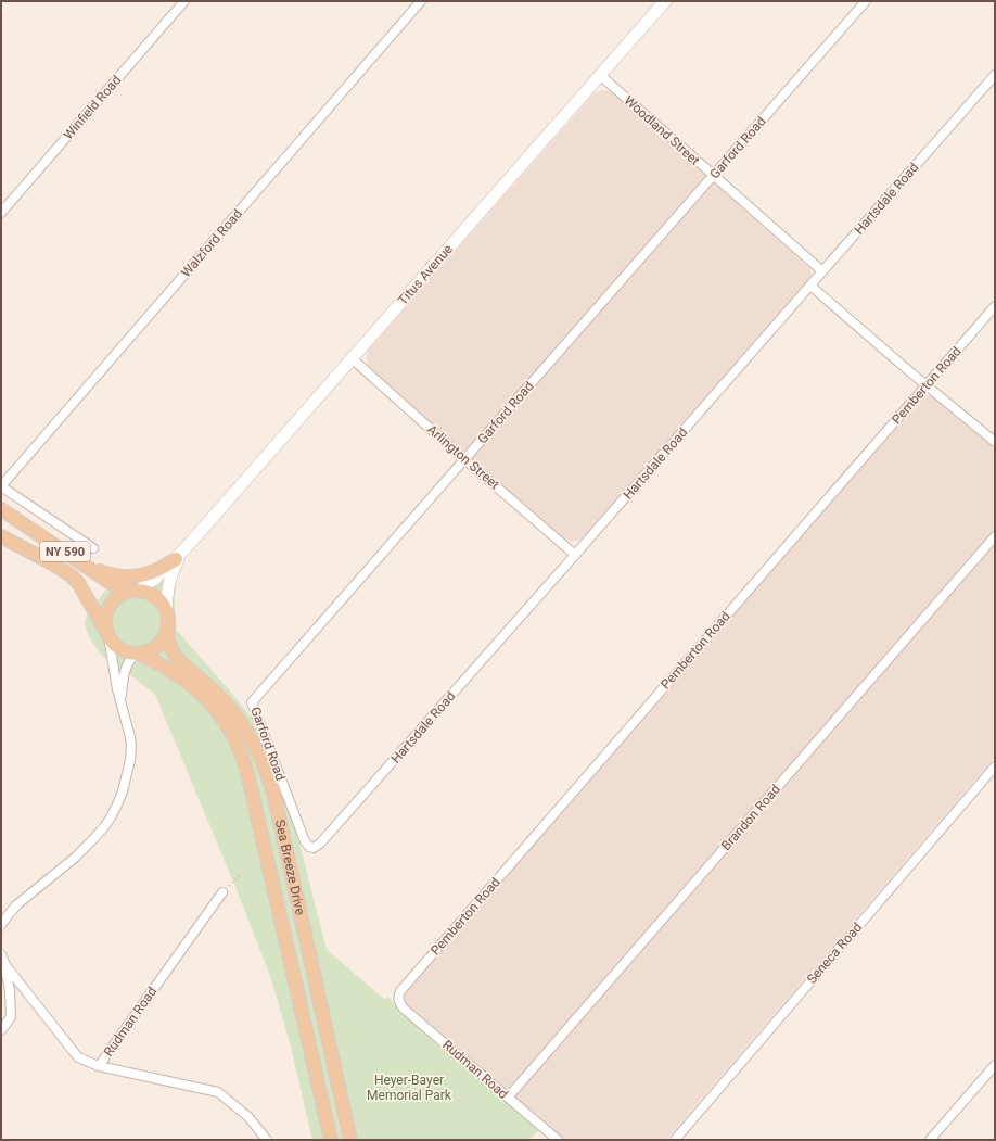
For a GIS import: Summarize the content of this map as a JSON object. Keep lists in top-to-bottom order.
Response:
{
  "streets": {
    "main road": ["Titus Avenue", "NY 590", "Sea Breeze Drive"],
    "street": [
      "Winfield Road",
      "Woodland Street",
      "Garford Road",
      "Hartsdale Road",
      "Walzford Road",
      "Pemberton Road",
      "Arlington Street",
      "Brandon Road",
      "Seneca Road",
      "Rudman Road"
    ]
  },
  "crossings": [
    ["Woodland Street", "Garford Road"],
    ["Woodland Street", "Hartsdale Road"],
    ["Woodland Street", "Titus Avenue"],
    ["Garford Road", "Hartsdale Road"],
    ["Garford Road", "Arlington Street"],
    ["Hartsdale Road", "Arlington Street"],
    ["Titus Avenue", "Arlington Street"],
    ["Titus Avenue", "NY 590"],
    ["Titus Avenue", "Sea Breeze Drive"],
    ["Pemberton Road", "Rudman Road"],
    ["NY 590", "Sea Breeze Drive"],
    ["Brandon Road", "Rudman Road"]
  ],
  "parks": ["Heyer-Bayer Memorial Park"]
}
